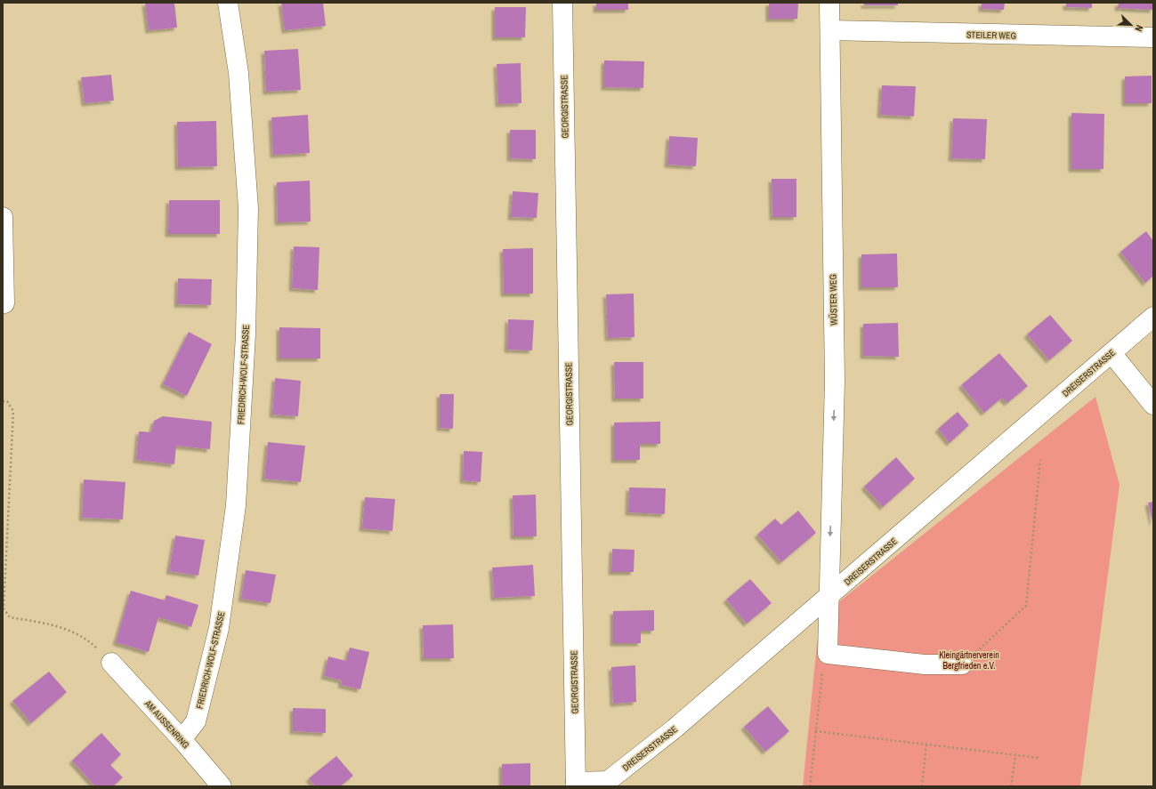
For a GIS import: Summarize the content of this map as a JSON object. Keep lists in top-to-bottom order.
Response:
{
  "streets": {
    "street": [
      "STEILER WEG",
      "GEORGISTRASSE",
      "WÜSTER WEG",
      "DREISERSTRASSE",
      "FRIEDRICH-WOLF-STRASSE",
      "AM AUSSENRING"
    ]
  },
  "crossings": [
    ["STEILER WEG", "WÜSTER WEG"],
    ["GEORGISTRASSE", "DREISERSTRASSE"],
    ["WÜSTER WEG", "DREISERSTRASSE"],
    ["FRIEDRICH-WOLF-STRASSE", "AM AUSSENRING"]
  ],
  "one_way": ["WÜSTER WEG"],
  "parks": ["Kleingärtnerverein Bergfrieden e.V."],
  "north": "bottom right"
}
